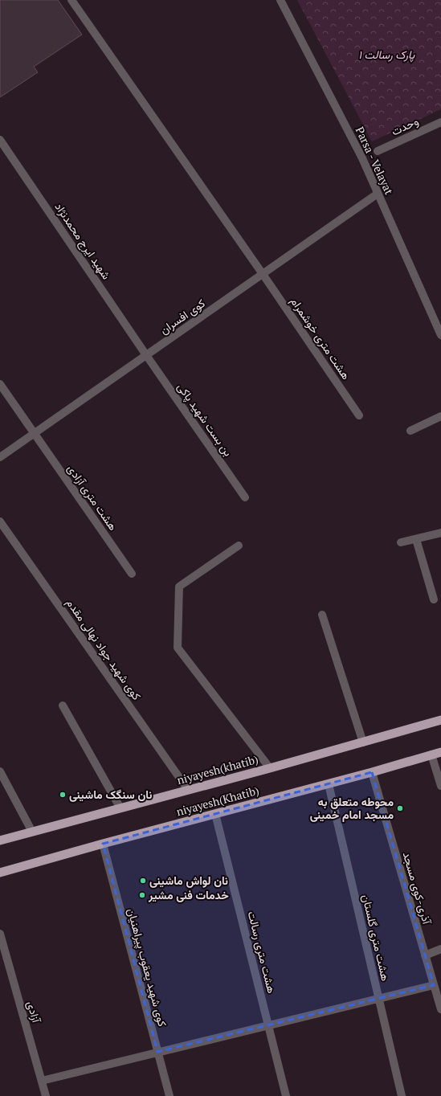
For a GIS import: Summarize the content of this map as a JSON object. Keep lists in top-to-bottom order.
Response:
{
  "streets": {
    "highway": ["niyayesh(khatib)", "niyayesh(Khatib)"],
    "street": [
      "وحدت",
      "Parsa - Velayat",
      "شهید ایرج محمدنژاد",
      "کوی افسران",
      "هشت متری خوشمرام",
      "بن بست شهید پاکى",
      "هشت متری آزادی",
      "کوی شهید جواد نهالی مقدم",
      "آذری-کوی مسجد",
      "هشت متری گلستان",
      "هشت متری رسالت",
      "کوی شهید یعقوب پیراهنیان",
      "آزادی"
    ]
  },
  "crossings": [
    ["Parsa - Velayat", "کوی افسران"],
    ["شهید ایرج محمدنژاد", "کوی افسران"],
    ["شهید ایرج محمدنژاد", "بن بست شهید پاکى"],
    ["کوی افسران", "هشت متری خوشمرام"],
    ["کوی افسران", "بن بست شهید پاکى"],
    ["کوی افسران", "هشت متری آزادی"],
    ["کوی شهید جواد نهالی مقدم", "niyayesh(khatib)"],
    ["niyayesh(Khatib)", "آذری-کوی مسجد"],
    ["niyayesh(Khatib)", "هشت متری گلستان"],
    ["niyayesh(Khatib)", "هشت متری رسالت"],
    ["niyayesh(Khatib)", "کوی شهید یعقوب پیراهنیان"]
  ],
  "parks": ["پارک رسالت ۱"],
  "places": [
    "نان سنگک ماشینی",
    "محوطه متعلق به مسجد امام خمینی",
    "نان لواش ماشینی",
    "خدمات فنی مشیر"
  ]
}
